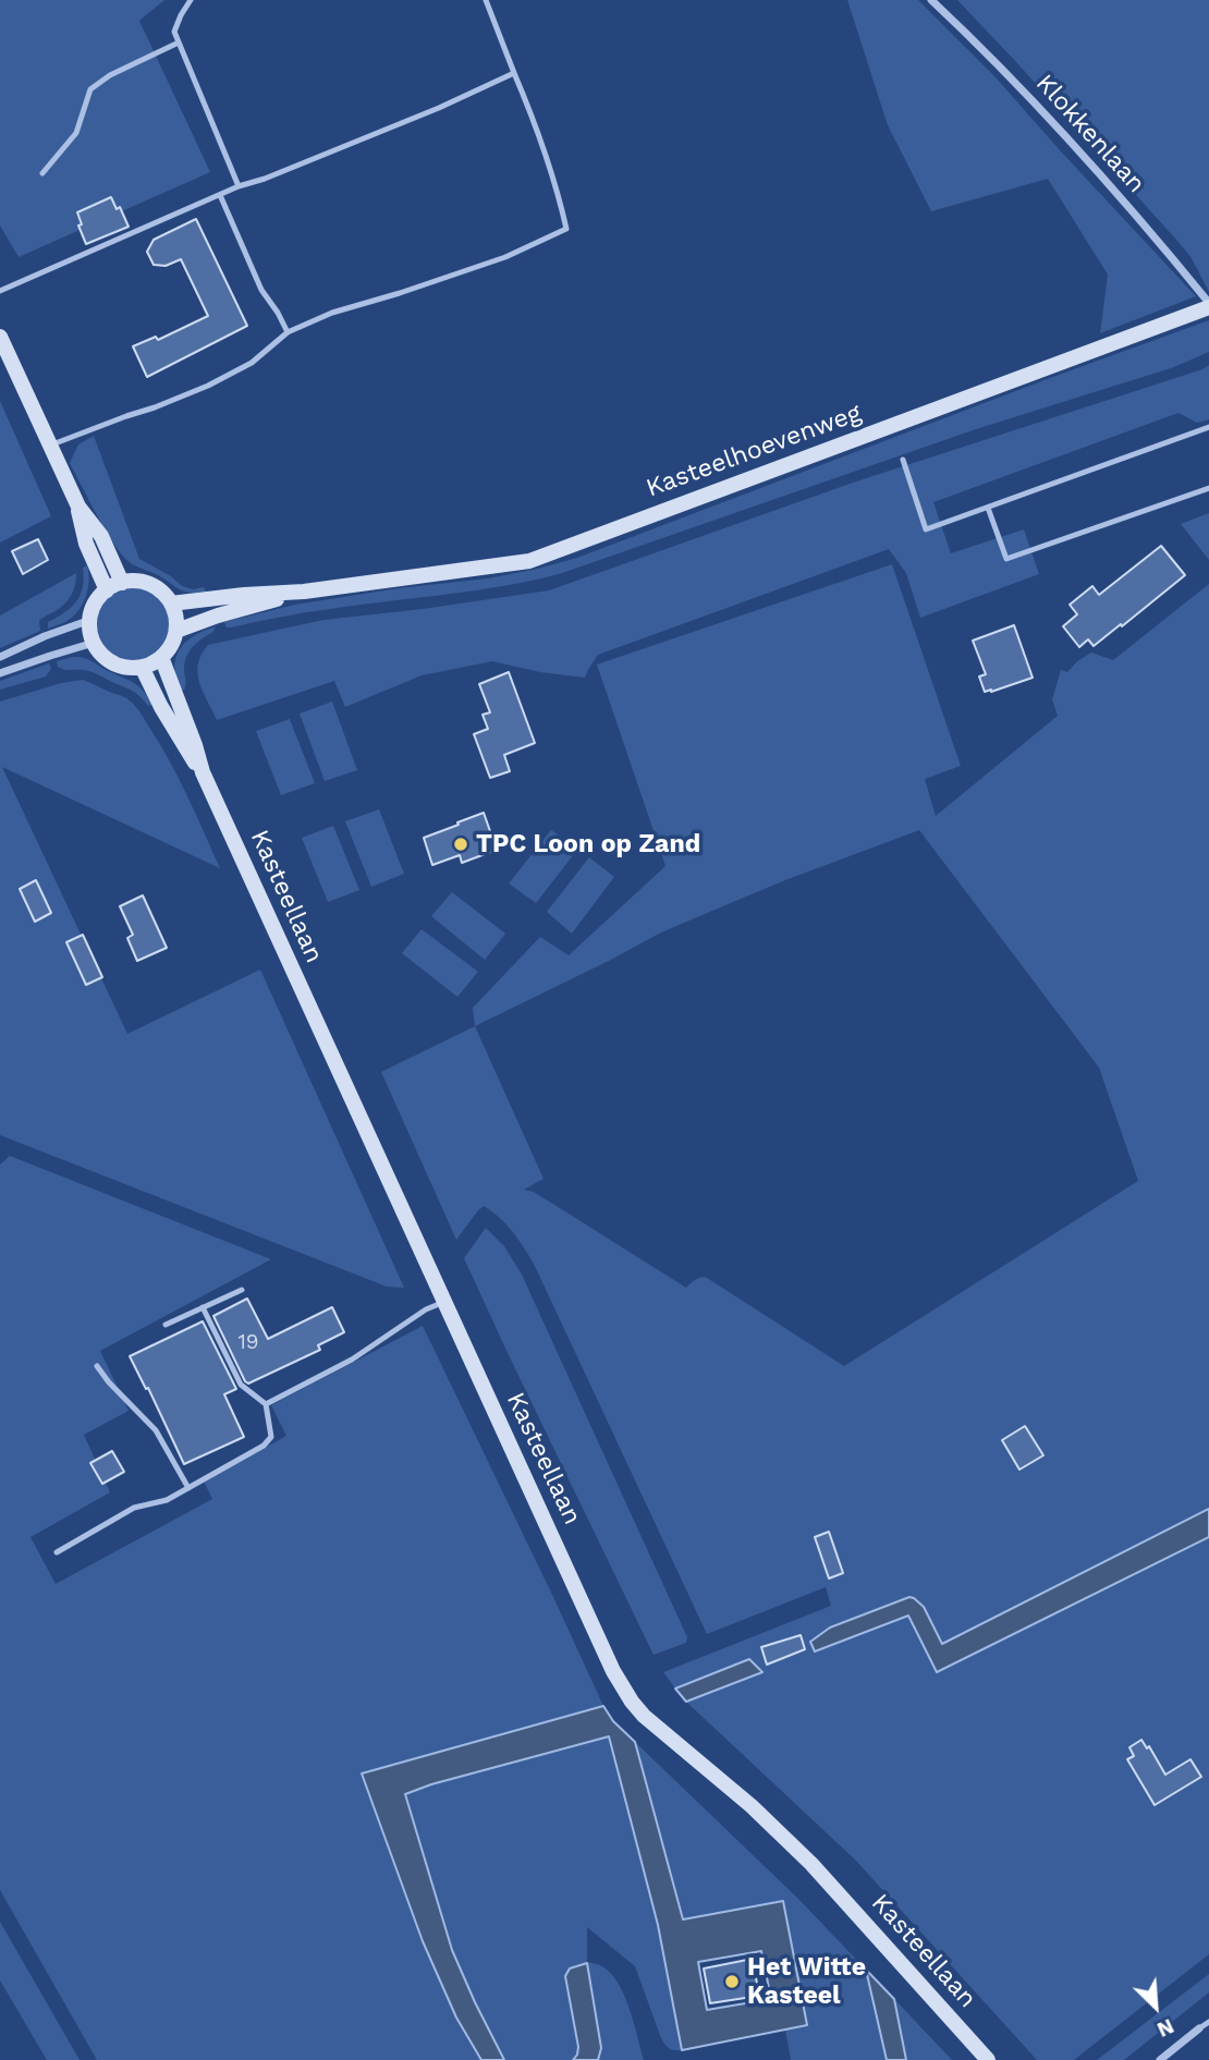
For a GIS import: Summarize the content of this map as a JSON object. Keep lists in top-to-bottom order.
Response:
{
  "streets": {
    "street": ["Klokkenlaan", "Kasteelhoevenweg", "Kasteellaan"]
  },
  "crossings": [
    ["Klokkenlaan", "Kasteelhoevenweg"],
    ["Kasteelhoevenweg", "Kasteellaan"]
  ],
  "places": ["TPC Loon op Zand", "Het Witte Kasteel"],
  "house_numbers": ["19"],
  "north": "bottom right"
}
